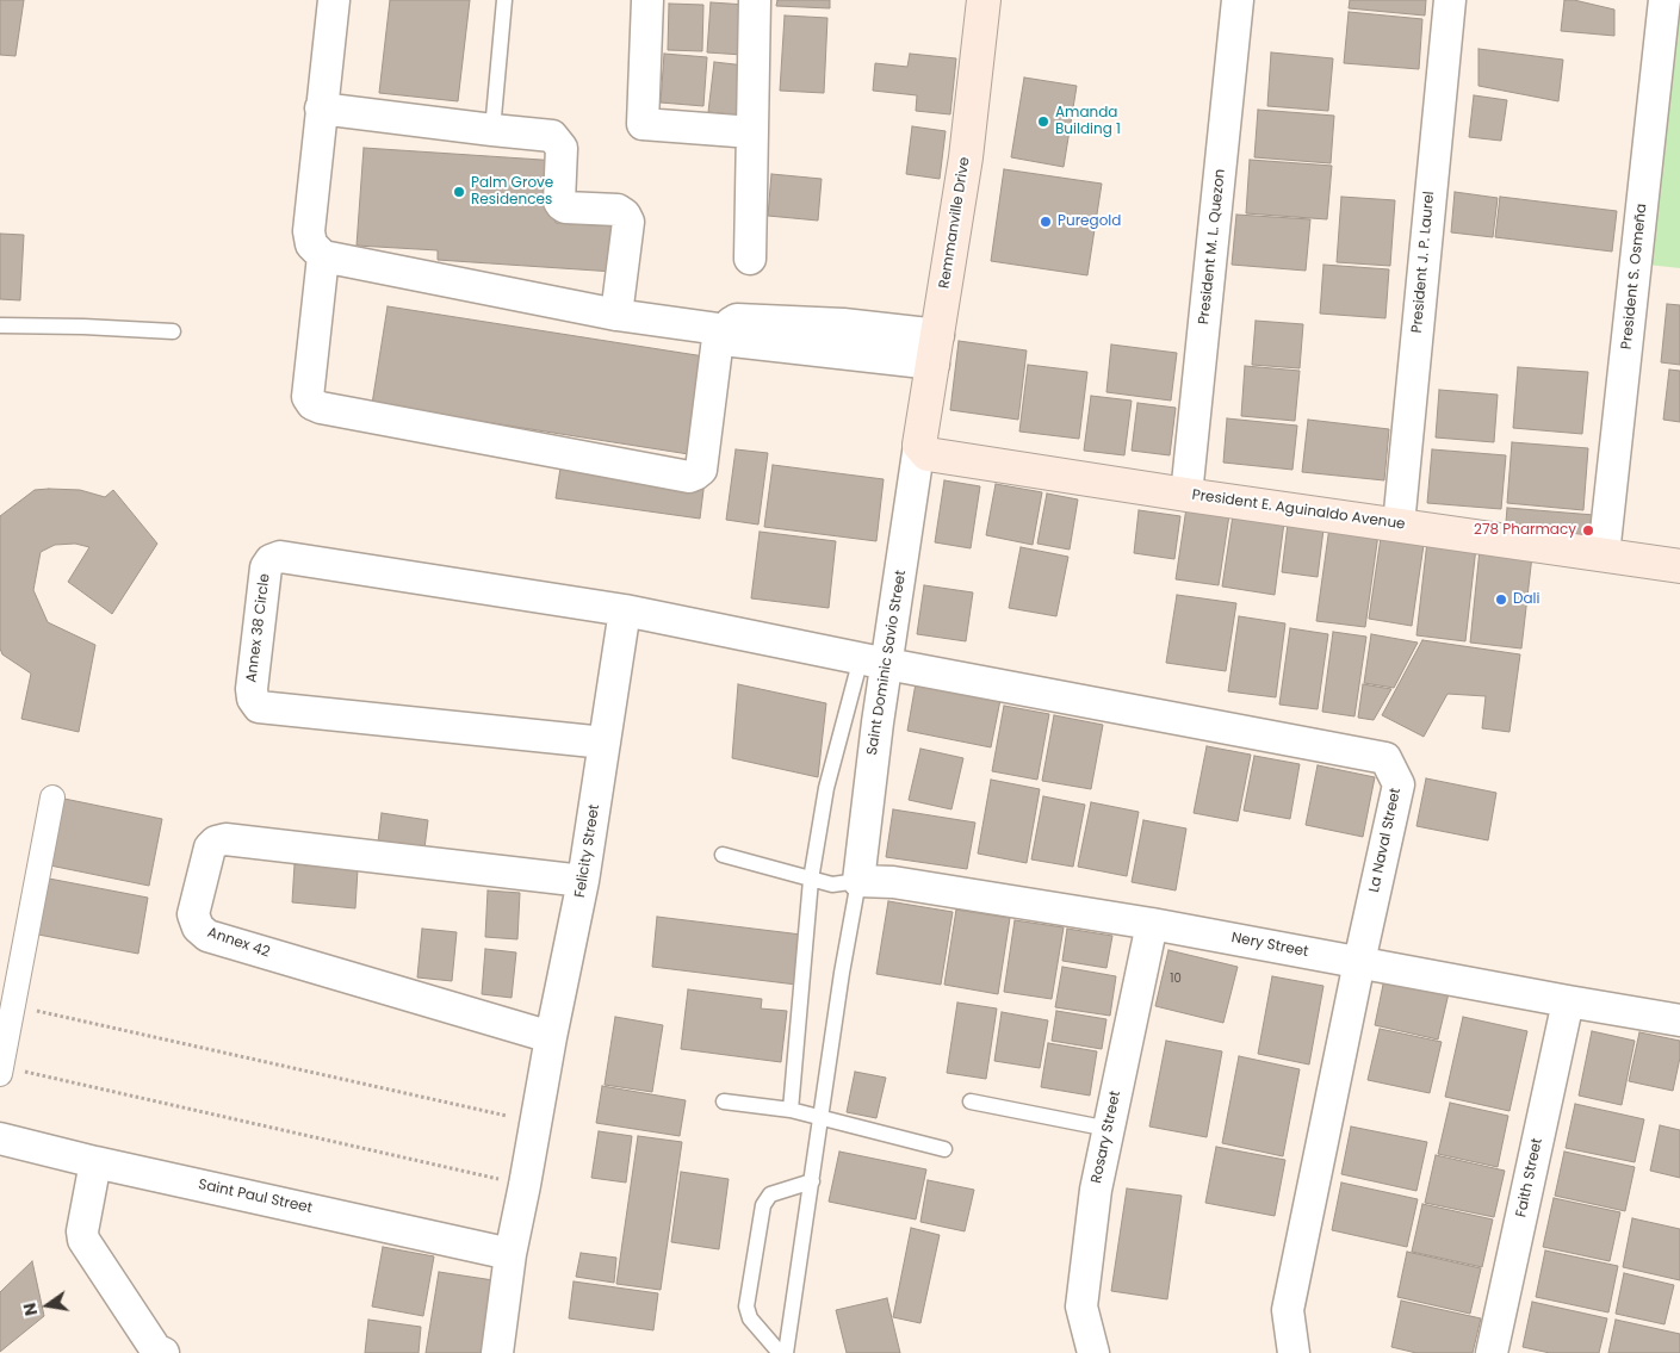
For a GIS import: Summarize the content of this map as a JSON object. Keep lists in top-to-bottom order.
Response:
{
  "streets": {
    "main road": ["Remmanville Drive", "President E. Aguinaldo Avenue"],
    "street": [
      "President M. L. Quezon",
      "President J. P. Laurel",
      "President S. Osmeña",
      "Annex 38 Circle",
      "Saint Dominic Savio Street",
      "La Naval Street",
      "Felicity Street",
      "Annex 42",
      "Nery Street",
      "Rosary Street",
      "Faith Street",
      "Saint Paul Street"
    ]
  },
  "crossings": [
    ["Remmanville Drive", "President E. Aguinaldo Avenue"],
    ["Remmanville Drive", "Saint Dominic Savio Street"],
    ["President M. L. Quezon", "President E. Aguinaldo Avenue"],
    ["President J. P. Laurel", "President E. Aguinaldo Avenue"],
    ["President S. Osmeña", "President E. Aguinaldo Avenue"],
    ["President E. Aguinaldo Avenue", "Saint Dominic Savio Street"],
    ["Annex 38 Circle", "Felicity Street"],
    ["Saint Dominic Savio Street", "La Naval Street"],
    ["Saint Dominic Savio Street", "Nery Street"],
    ["La Naval Street", "Nery Street"],
    ["Felicity Street", "Annex 42"],
    ["Felicity Street", "Saint Paul Street"],
    ["Nery Street", "Rosary Street"],
    ["Nery Street", "Faith Street"]
  ],
  "places": [
    "Amanda Building 1",
    "Palm Grove Residences",
    "Puregold",
    "278 Pharmacy",
    "Dali"
  ],
  "house_numbers": ["10"],
  "north": "left"
}
